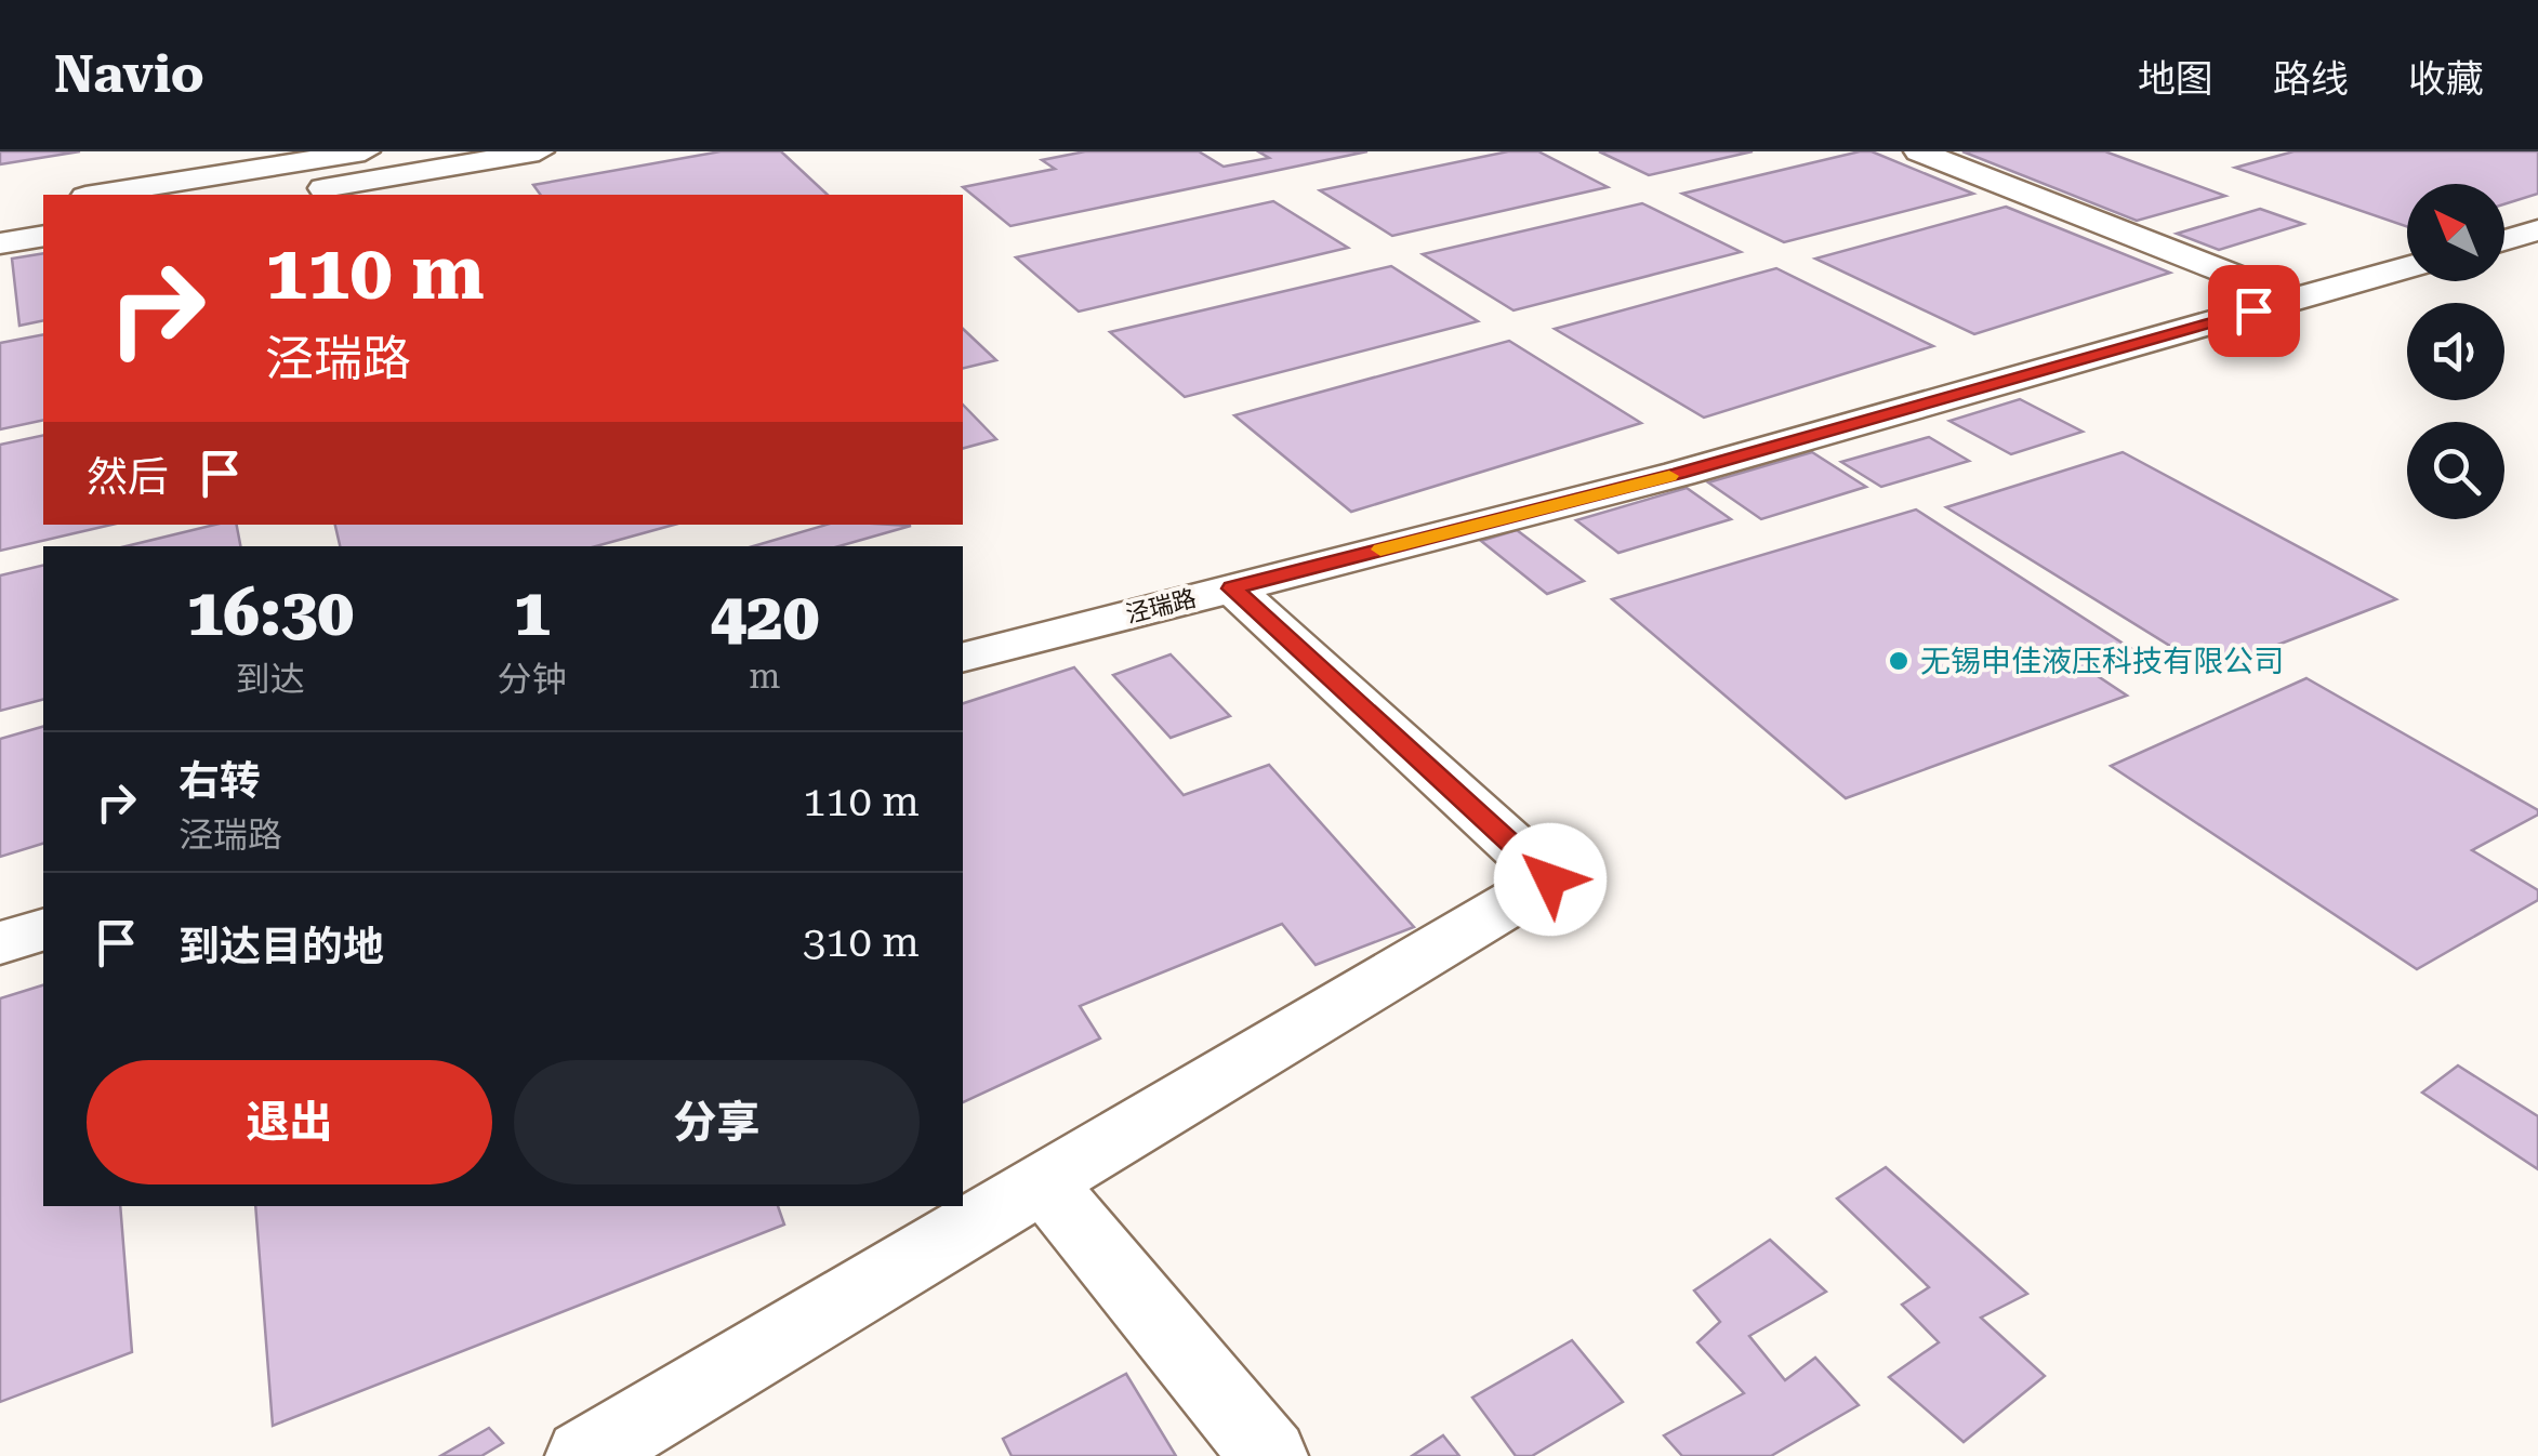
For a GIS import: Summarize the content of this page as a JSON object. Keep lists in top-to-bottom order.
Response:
{
  "streets": {
    "street": ["泾瑞路"]
  },
  "places": ["无锡申佳液压科技有限公司"],
  "north": "top left",
  "page": {
    "header": "Navio",
    "nav": ["地图", "路线", "收藏"],
    "turn": ["110 m", "泾瑞路"],
    "then": "然后",
    "eta": [
      "16:30",
      "到达",
      "1",
      "分钟",
      "420",
      "m"
    ],
    "list": [
      {
        "name": "右转",
        "note": "泾瑞路",
        "value": "110 m"
      },
      {
        "name": "到达目的地",
        "value": "310 m"
      }
    ],
    "buttons": ["退出", "分享"]
  }
}
